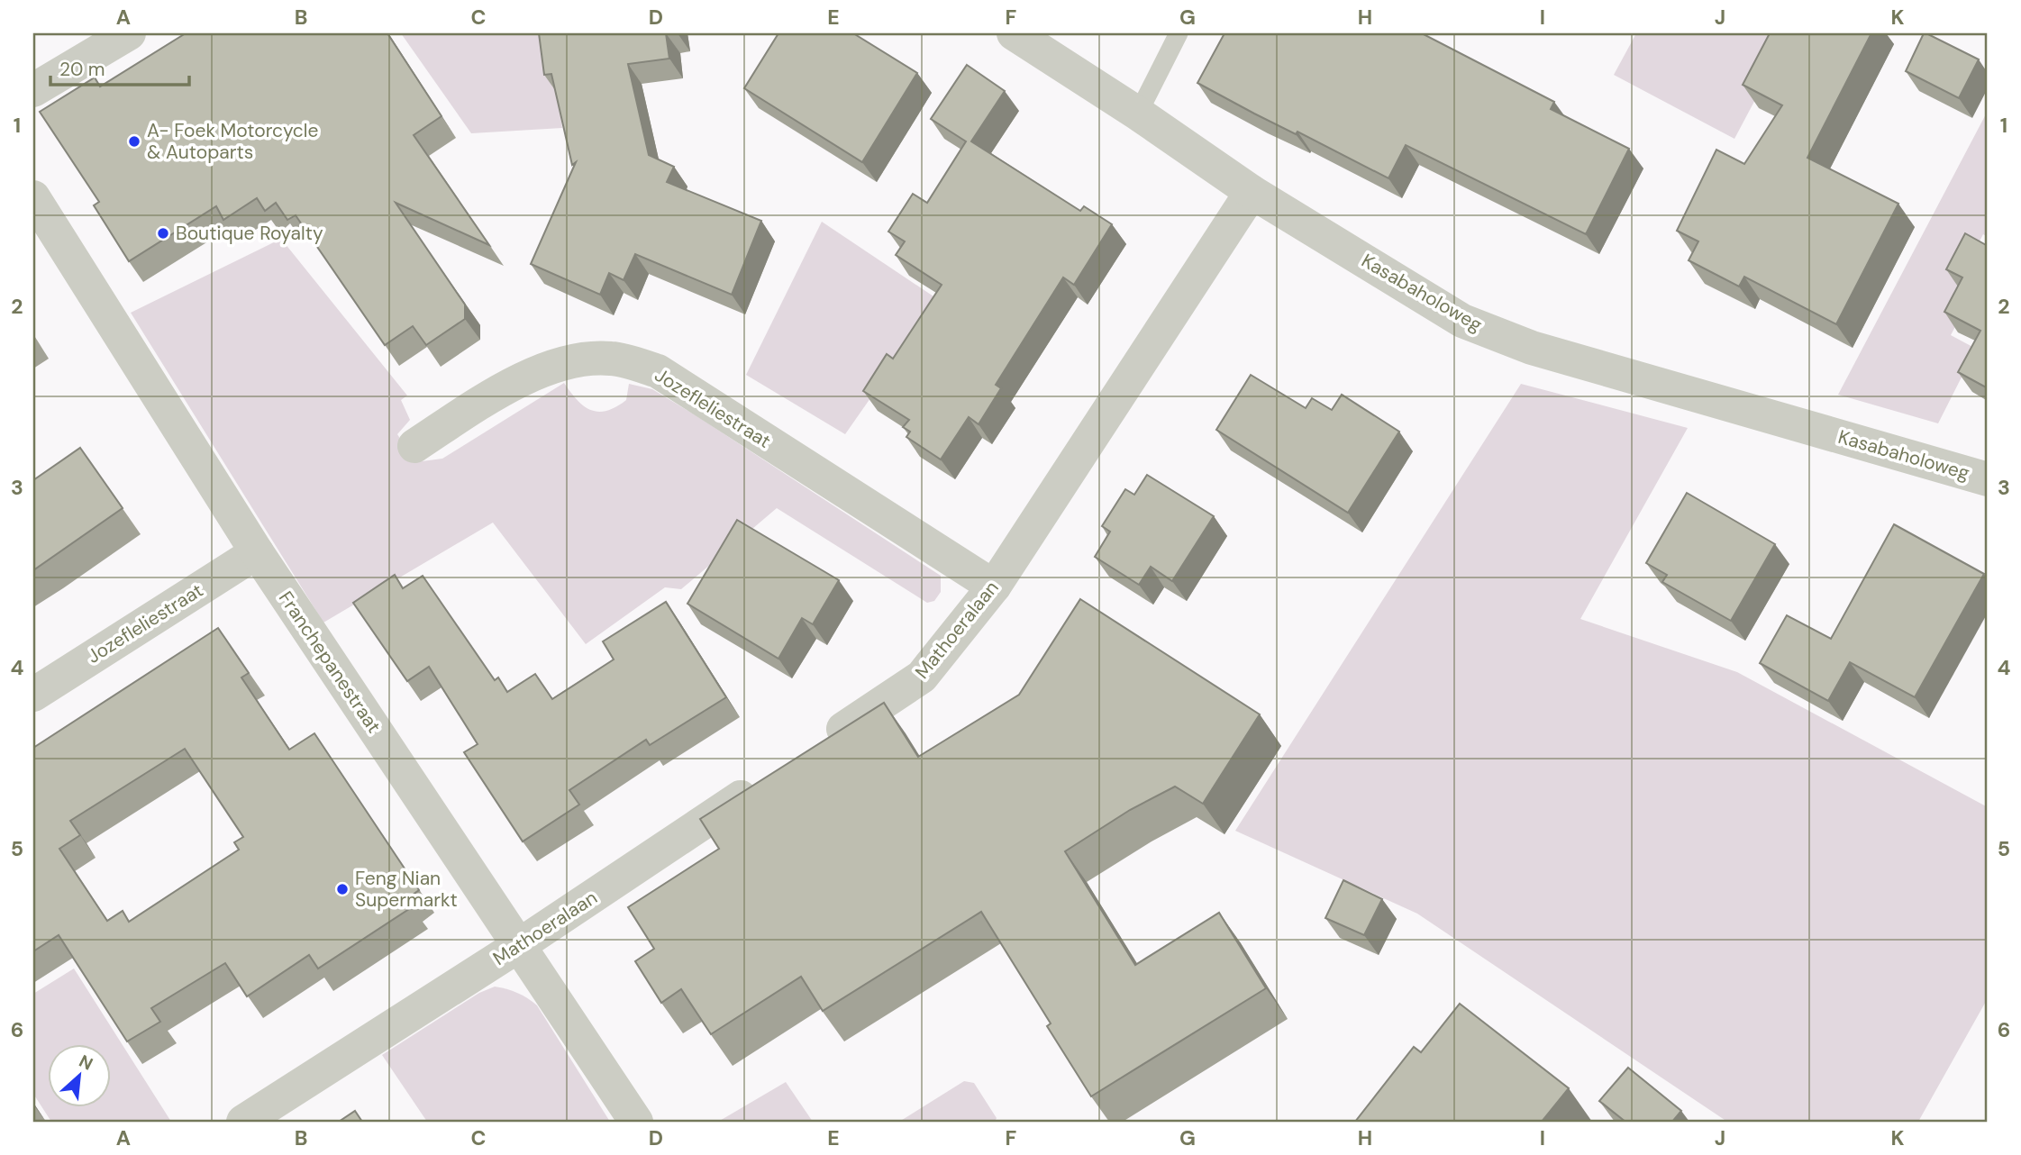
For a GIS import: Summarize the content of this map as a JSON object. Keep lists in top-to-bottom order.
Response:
{
  "streets": {
    "street": [
      "Kasabaholoweg",
      "Jozefleliestraat",
      "Mathoeralaan",
      "Franchepanestraat"
    ]
  },
  "crossings": [
    ["Kasabaholoweg", "Mathoeralaan"],
    ["Jozefleliestraat", "Mathoeralaan"],
    ["Jozefleliestraat", "Franchepanestraat"],
    ["Mathoeralaan", "Franchepanestraat"]
  ],
  "places": ["A- Foek Motorcycle & Autoparts", "Boutique Royalty", "Feng Nian Supermarkt"],
  "scale_bar": "20 m",
  "north": "top right",
  "grid": {
    "columns": [
      "A",
      "B",
      "C",
      "D",
      "E",
      "F",
      "G",
      "H",
      "I",
      "J",
      "K"
    ],
    "rows": [
      "1",
      "2",
      "3",
      "4",
      "5",
      "6"
    ]
  }
}
